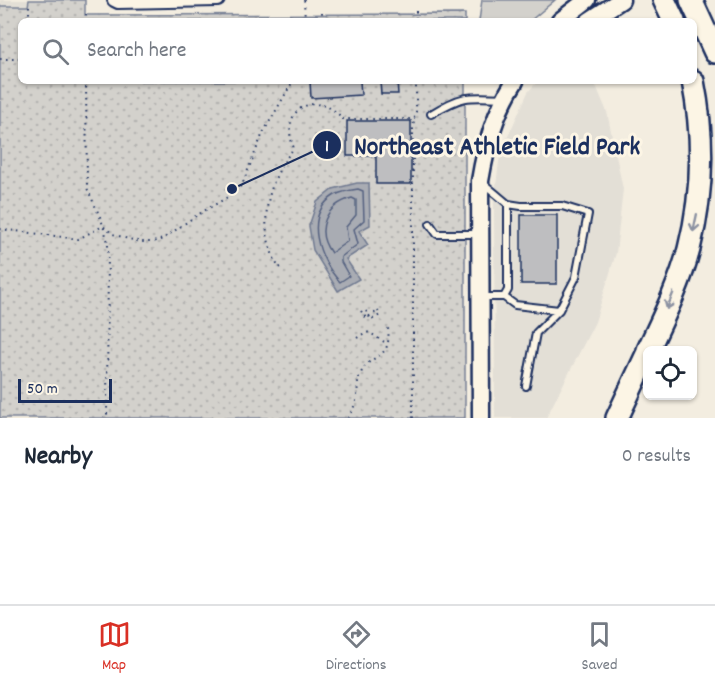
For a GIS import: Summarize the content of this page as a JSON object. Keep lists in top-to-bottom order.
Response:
{
  "places": ["Northeast Athletic Field Park"],
  "scale_bar": "50 m",
  "page": {
    "search": "Search here",
    "scale": "50 m",
    "heading": ["Nearby", "0 results"],
    "nav": ["Map", "Directions", "Saved"]
  }
}
